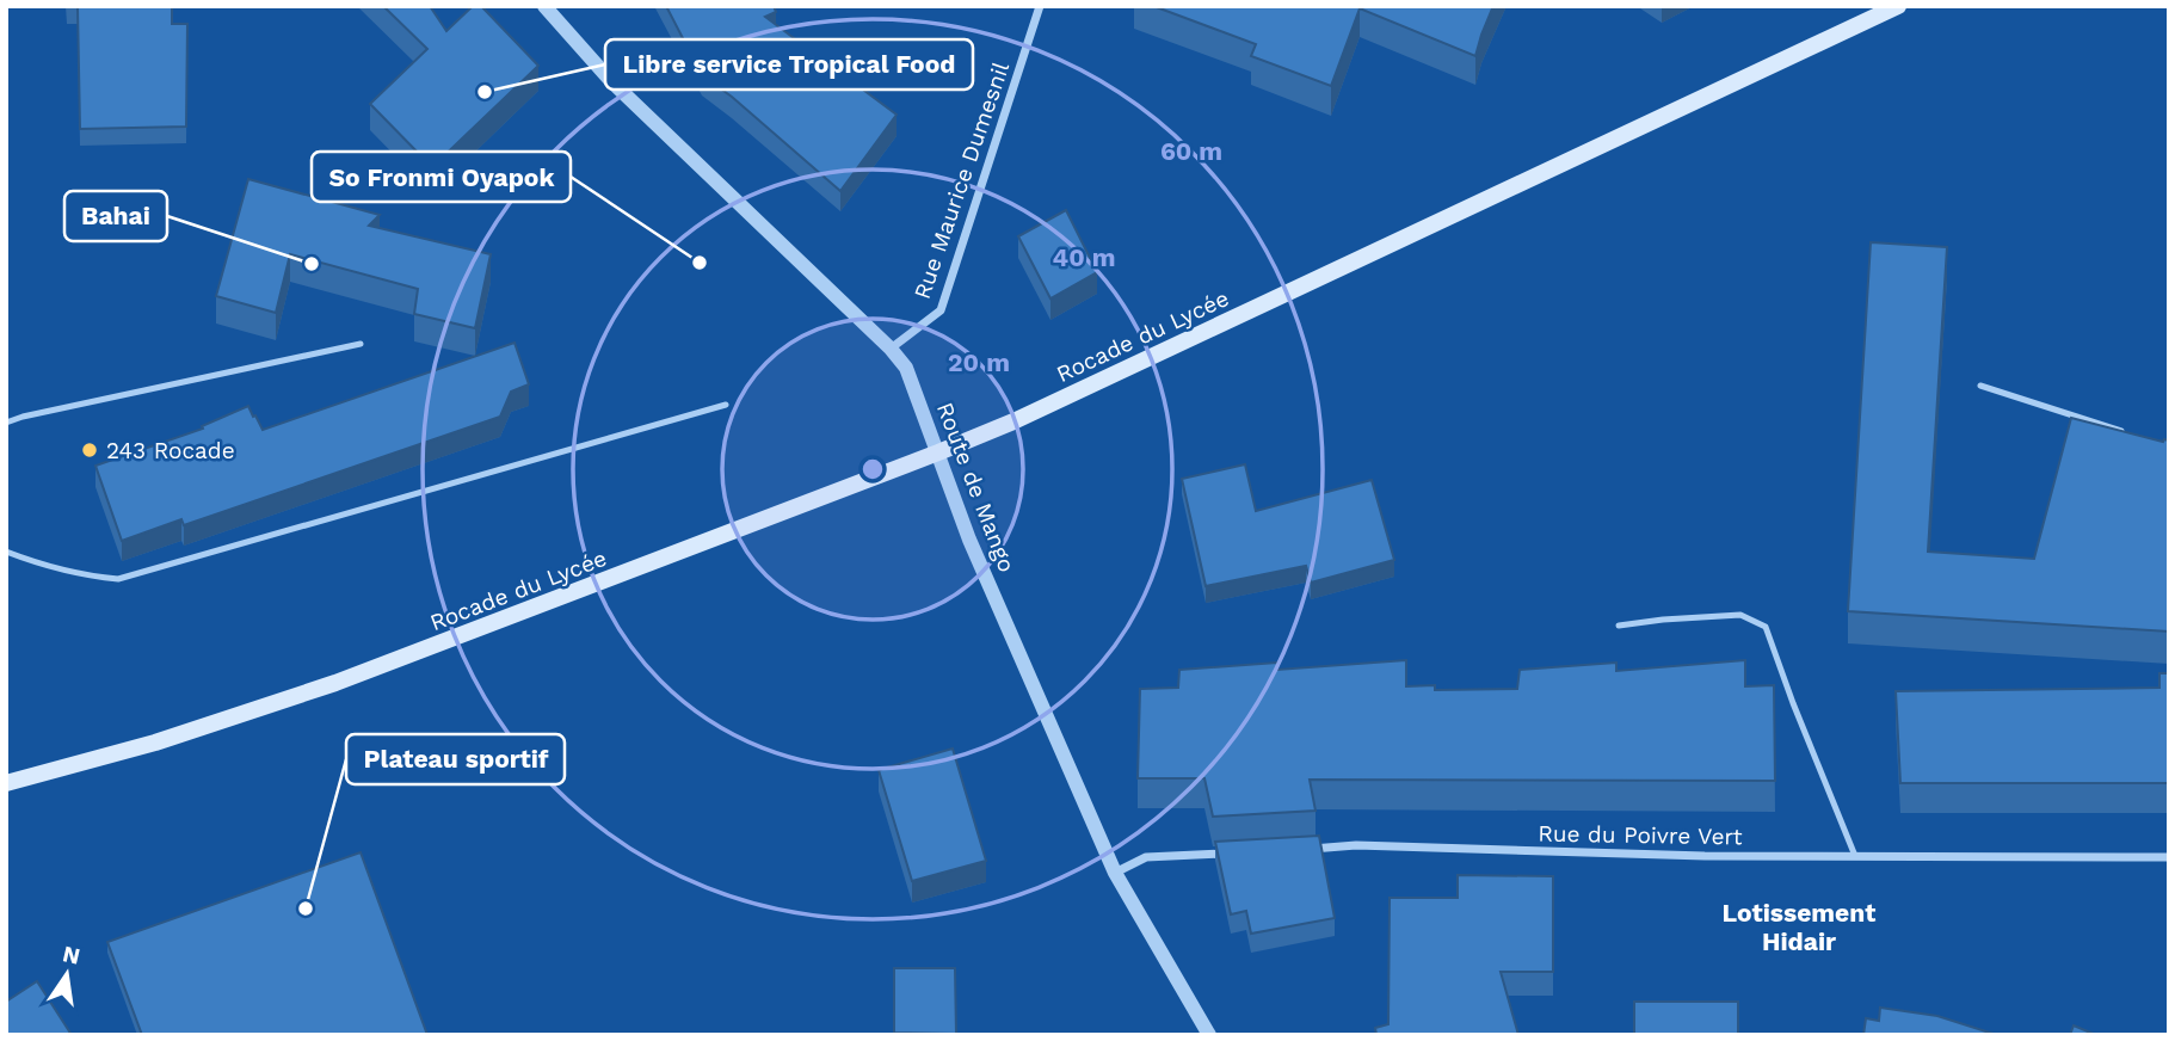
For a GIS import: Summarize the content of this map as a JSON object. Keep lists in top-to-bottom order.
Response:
{
  "streets": {
    "main road": ["Rocade du Lycée"],
    "street": ["Rue Maurice Dumesnil", "Route de Mango", "Rue du Poivre Vert"]
  },
  "crossings": [
    ["Rue Maurice Dumesnil", "Route de Mango"],
    ["Rocade du Lycée", "Route de Mango"]
  ],
  "districts": ["Lotissement Hidair"],
  "places": [
    "Libre service Tropical Food",
    "So Fronmi Oyapok",
    "Bahai",
    "243 Rocade",
    "Plateau sportif"
  ],
  "north": "top",
  "rings": ["60 m", "40 m", "20 m"]
}
